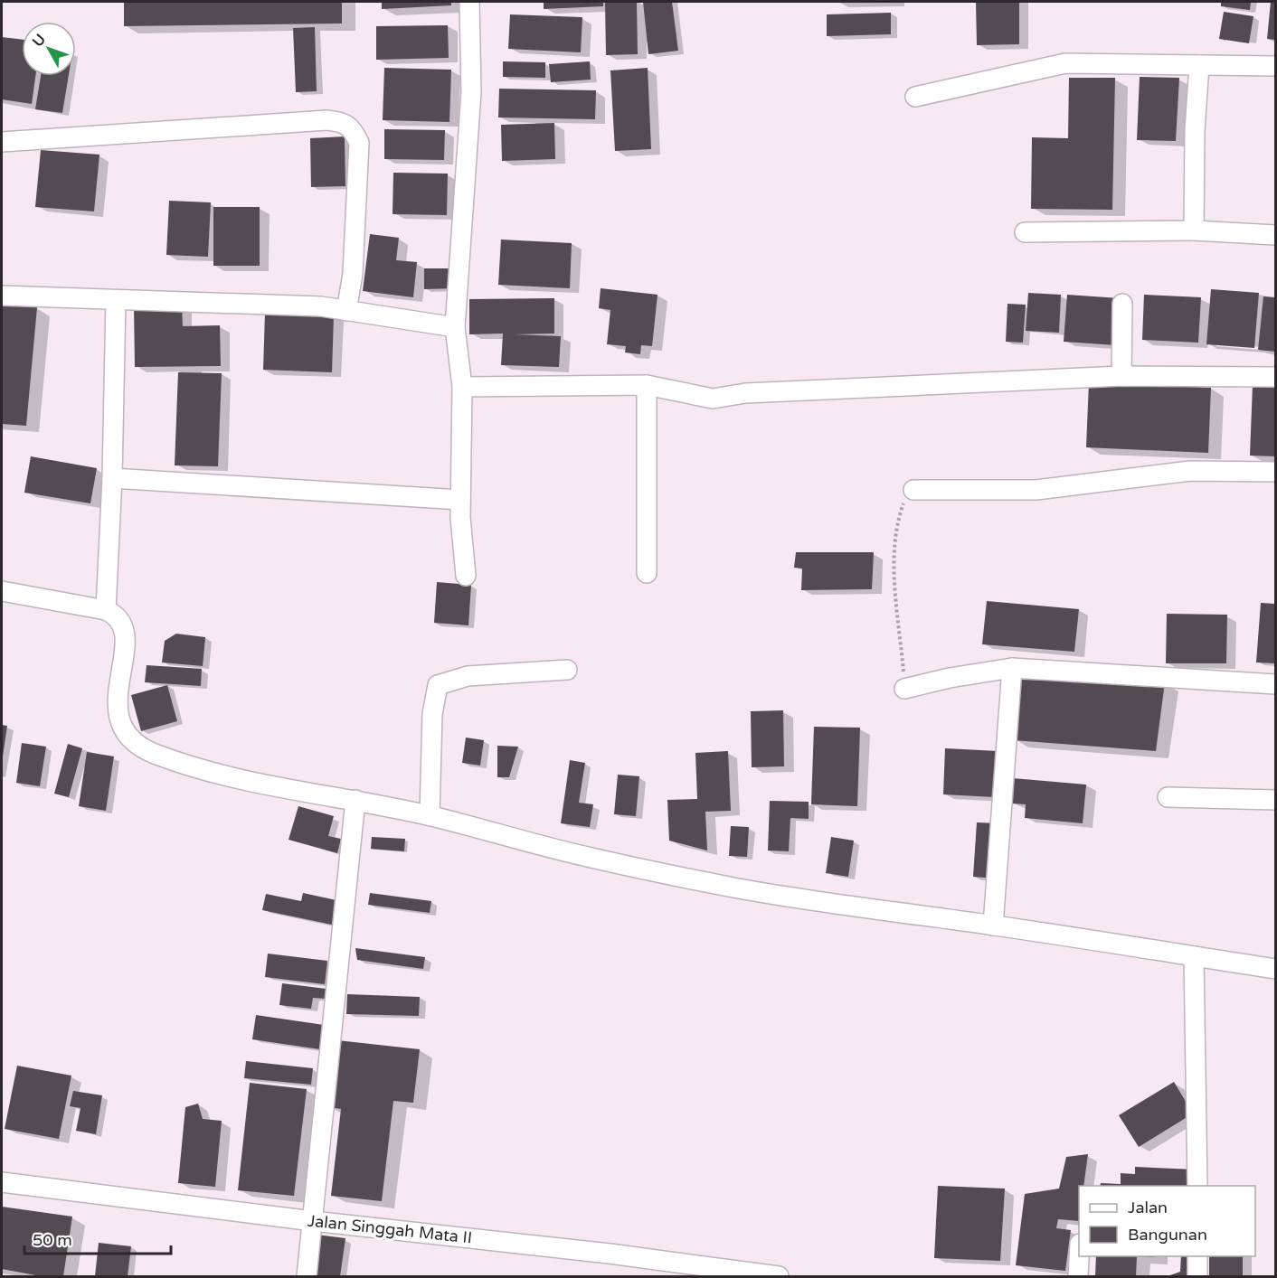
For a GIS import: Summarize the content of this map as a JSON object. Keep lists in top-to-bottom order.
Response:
{
  "streets": {
    "street": ["Jalan Singgah Mata II"]
  },
  "legend": ["Jalan", "Bangunan"],
  "scale_bar": "50 m",
  "north": "top left"
}
